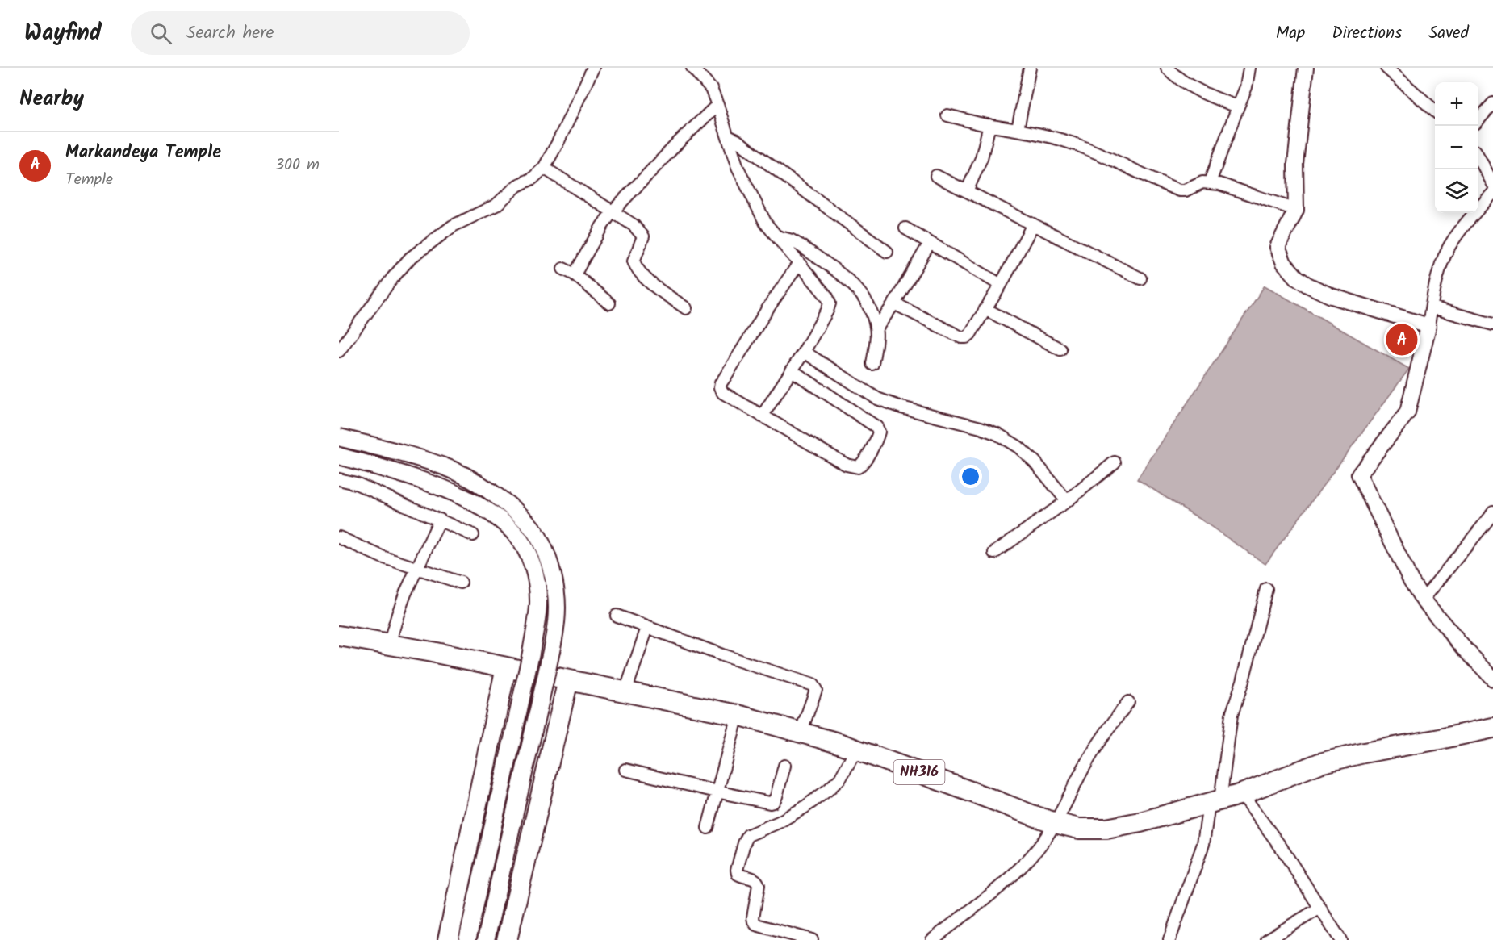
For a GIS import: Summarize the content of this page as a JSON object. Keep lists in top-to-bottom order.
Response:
{
  "streets": {
    "highway": ["NH316"]
  },
  "page": {
    "header": "Wayfind",
    "search": "Search here",
    "nav": ["Map", "Directions", "Saved"],
    "heading": "Nearby",
    "map_buttons": ["+", "−"],
    "list": [
      {
        "mark": "A",
        "name": "Markandeya Temple",
        "note": "Temple",
        "value": "300 m"
      }
    ],
    "pins": "A"
  }
}
